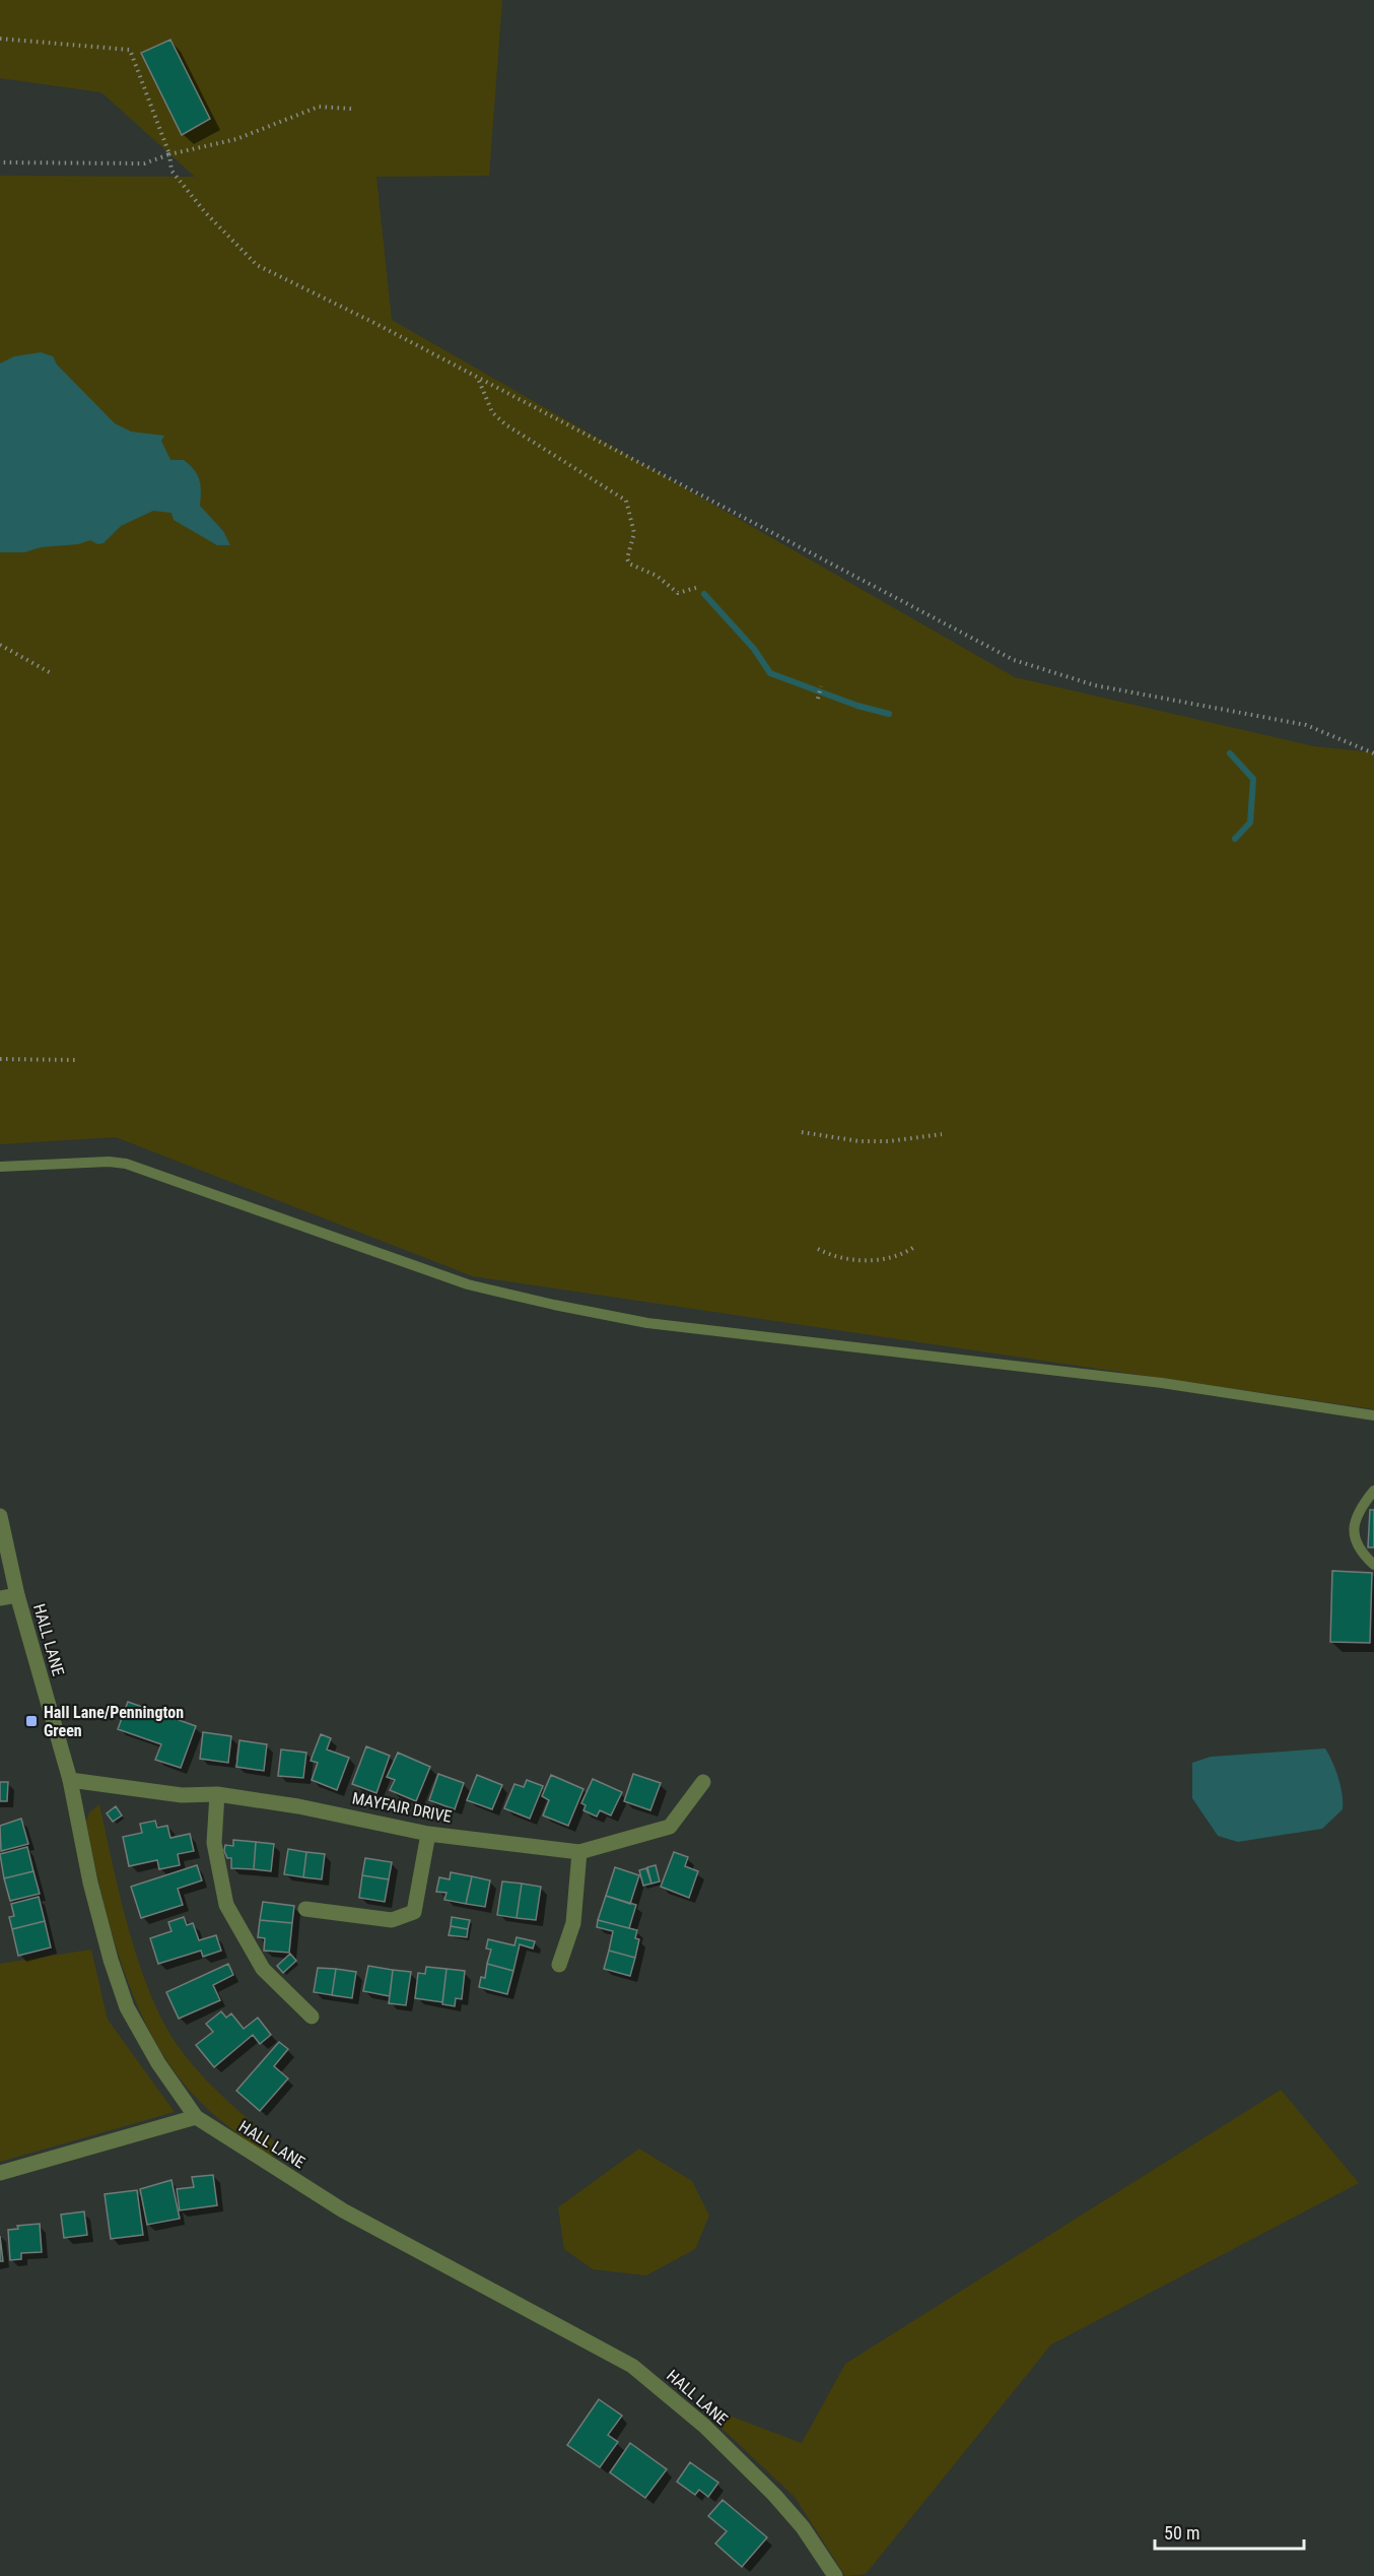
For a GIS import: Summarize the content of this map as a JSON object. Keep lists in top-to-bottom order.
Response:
{
  "streets": {
    "street": ["HALL LANE", "MAYFAIR DRIVE"]
  },
  "crossings": [
    ["HALL LANE", "MAYFAIR DRIVE"]
  ],
  "places": {
    "transit": ["Hall Lane/Pennington Green"]
  },
  "scale_bar": "50 m"
}
